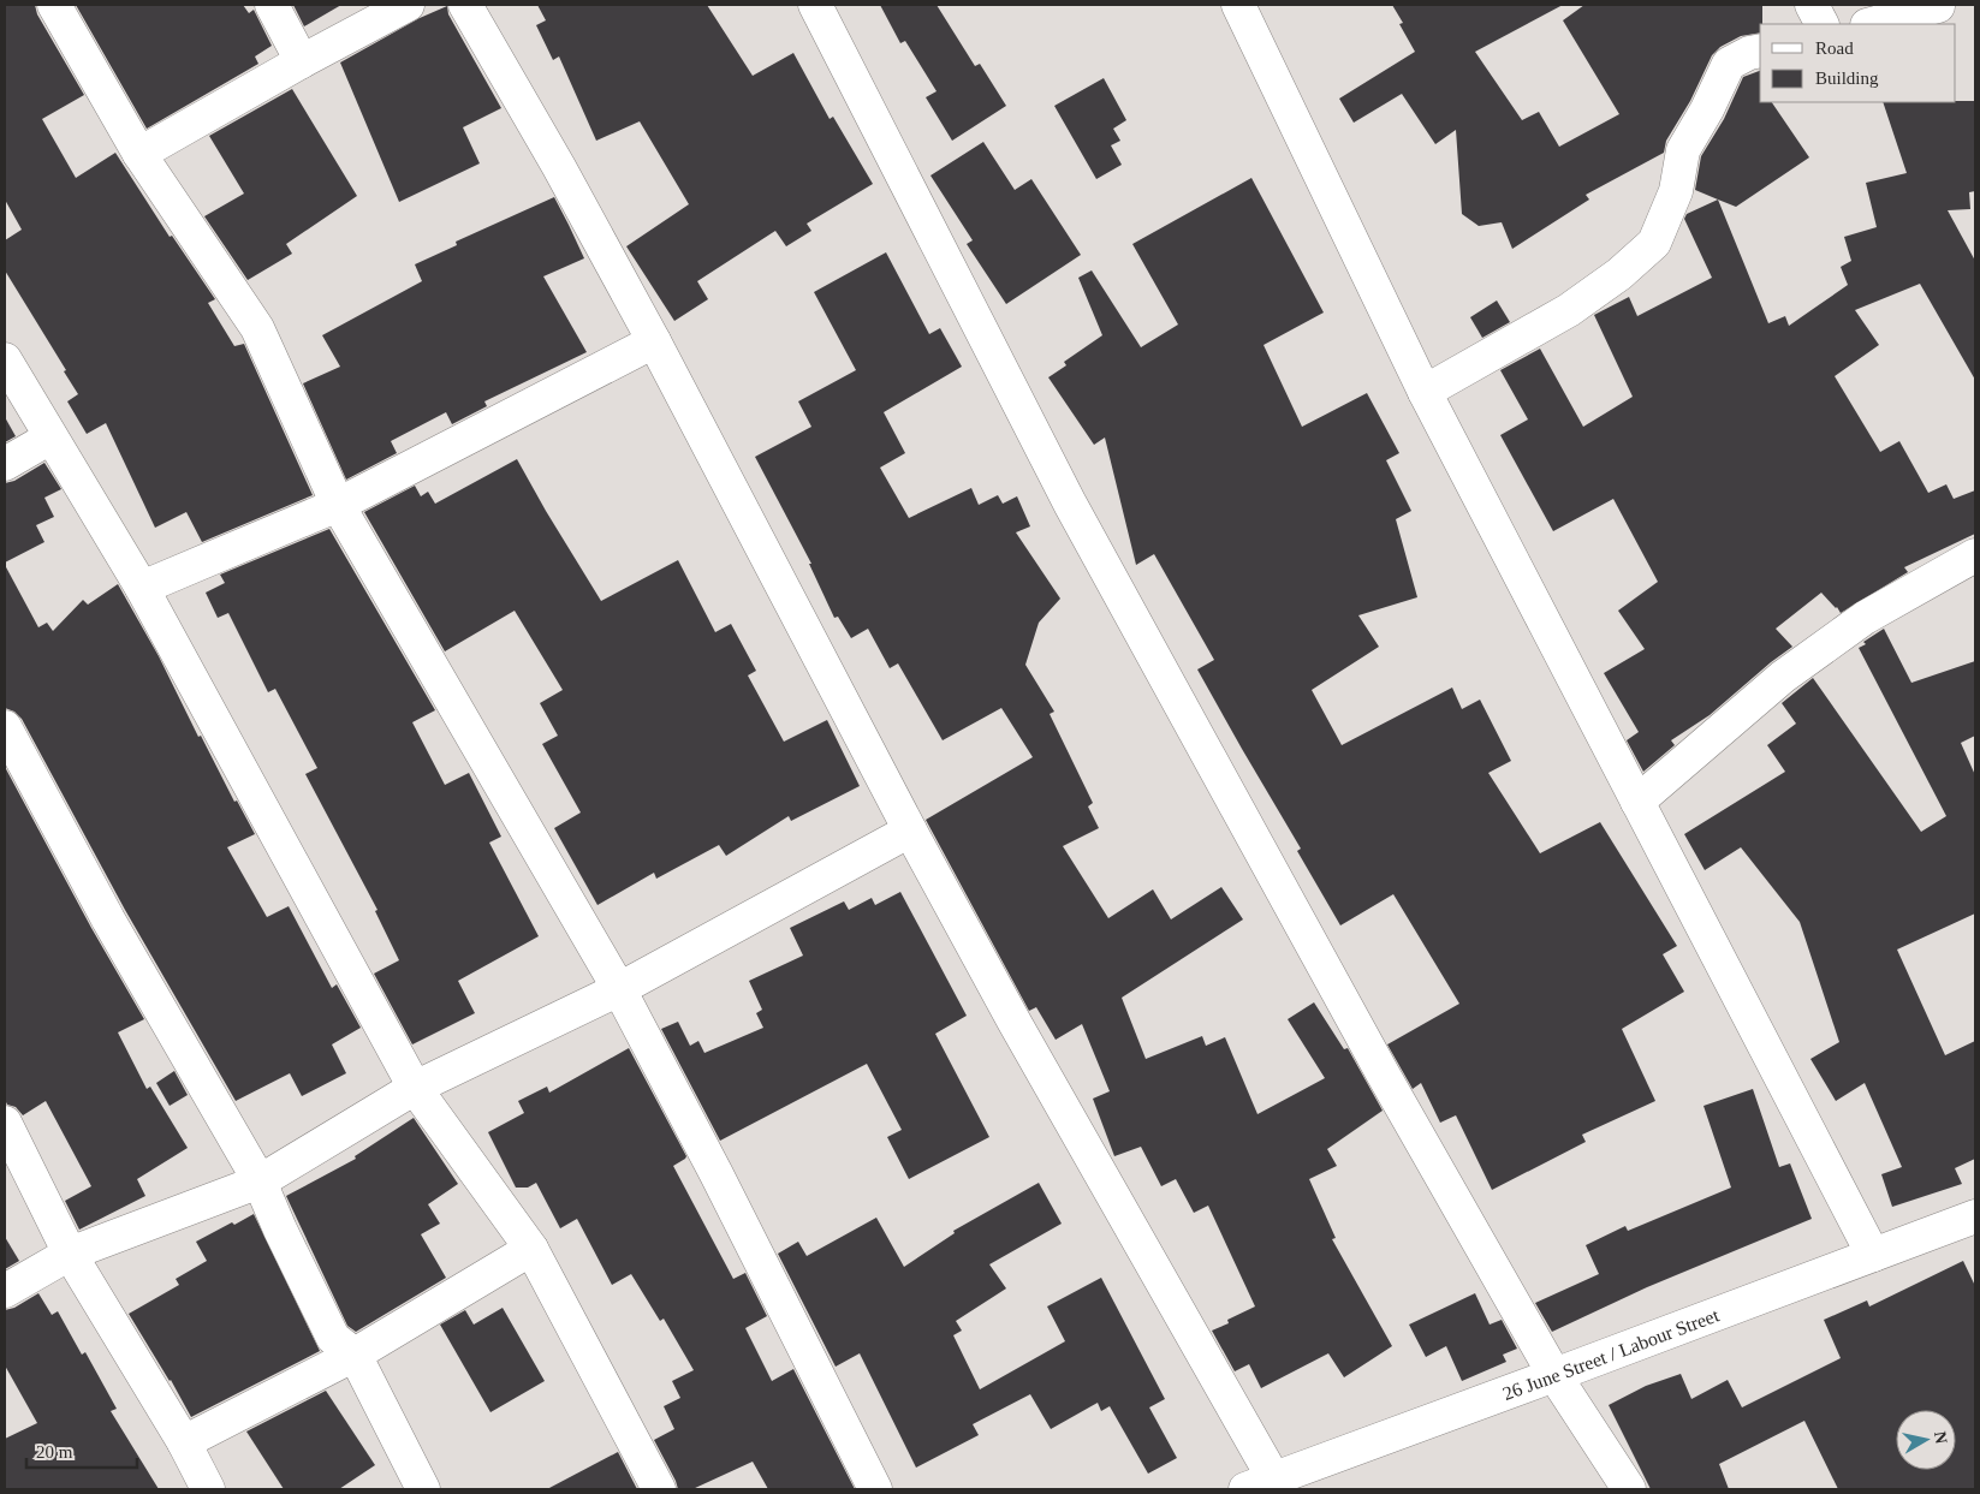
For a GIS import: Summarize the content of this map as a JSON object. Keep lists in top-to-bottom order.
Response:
{
  "streets": {
    "street": ["26 June Street / Labour Street"]
  },
  "legend": ["Road", "Building"],
  "scale_bar": "20 m",
  "north": "right"
}
